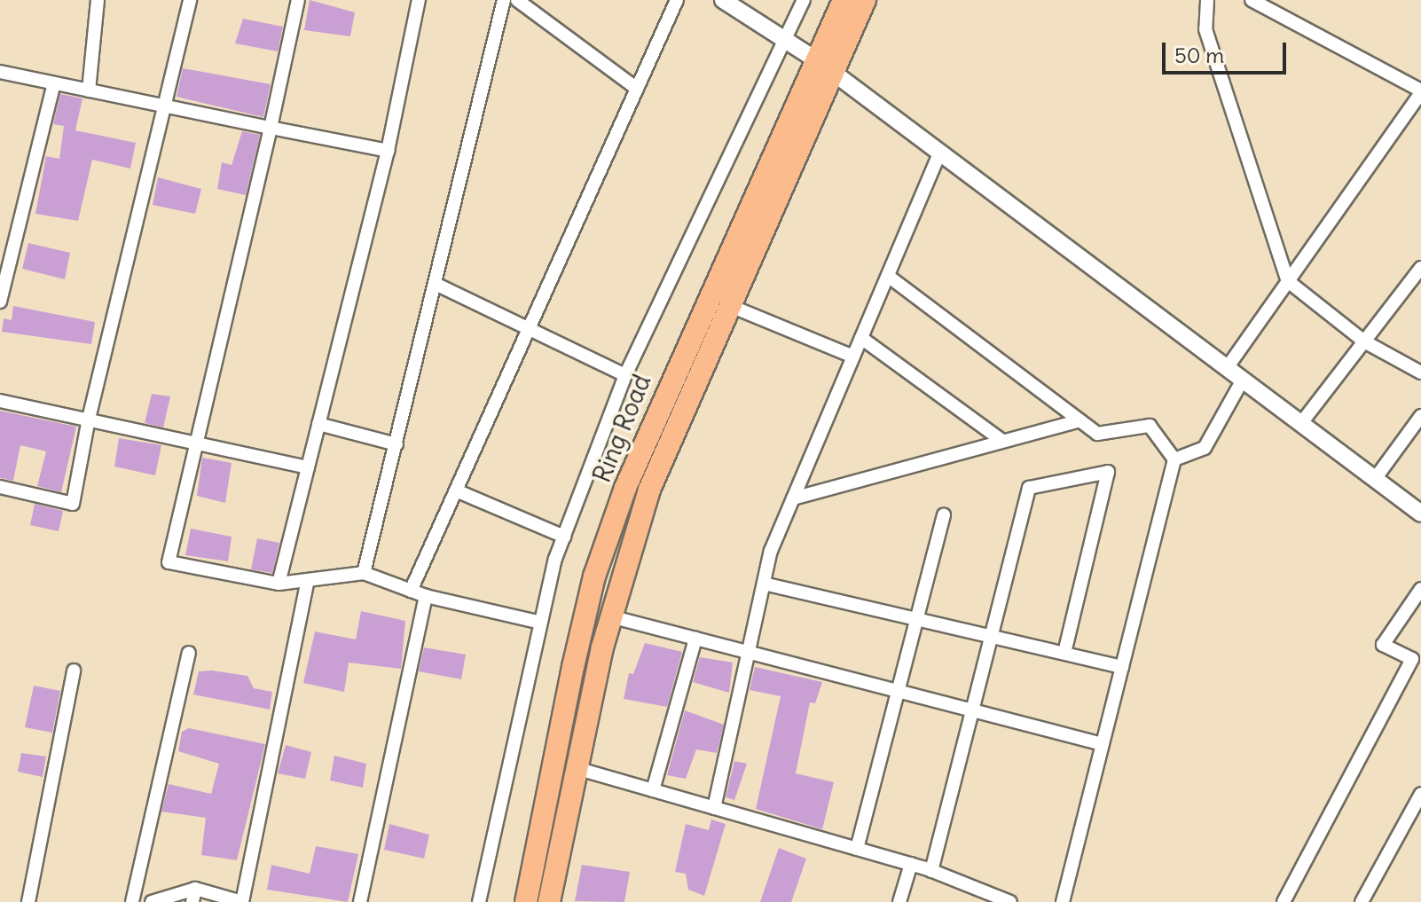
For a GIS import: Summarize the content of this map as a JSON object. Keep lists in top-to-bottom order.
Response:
{
  "streets": {
    "highway": ["Ring Road"]
  },
  "scale_bar": "50 m"
}
